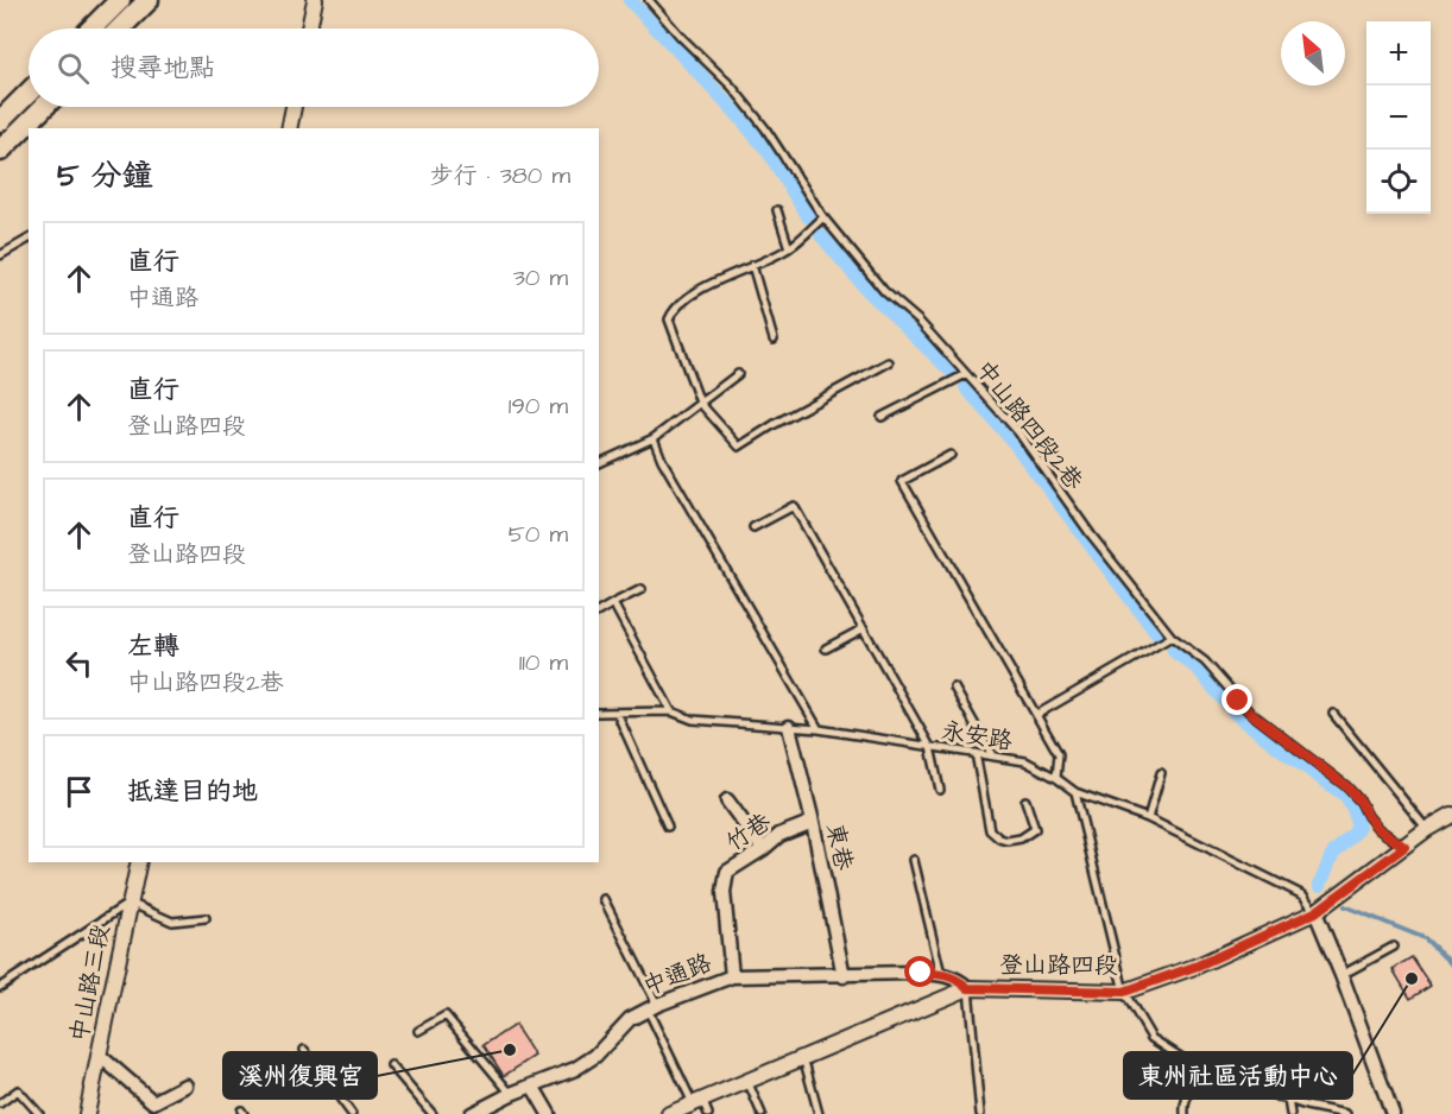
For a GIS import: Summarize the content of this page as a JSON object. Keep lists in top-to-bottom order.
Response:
{
  "streets": {
    "street": [
      "竹巷",
      "東巷",
      "登山路四段",
      "中通路",
      "中山路三段"
    ],
    "lane": ["中山路四段2巷", "永安路"]
  },
  "crossings": [
    ["中山路四段2巷", "登山路四段"],
    ["永安路", "東巷"],
    ["永安路", "登山路四段"],
    ["竹巷", "東巷"],
    ["竹巷", "中通路"],
    ["東巷", "中通路"],
    ["登山路四段", "中通路"]
  ],
  "places": ["東州社區活動中心", "溪州復興宮"],
  "north": "top left",
  "page": {
    "map_buttons": ["+", "−"],
    "search": "搜尋地點",
    "heading": ["5 分鐘", "步行 · 380 m"],
    "list": [
      ["直行", "中通路", "30 m"],
      ["直行", "登山路四段", "190 m"],
      ["直行", "登山路四段", "50 m"],
      ["左轉", "中山路四段2巷", "110 m"],
      "抵達目的地"
    ]
  }
}
